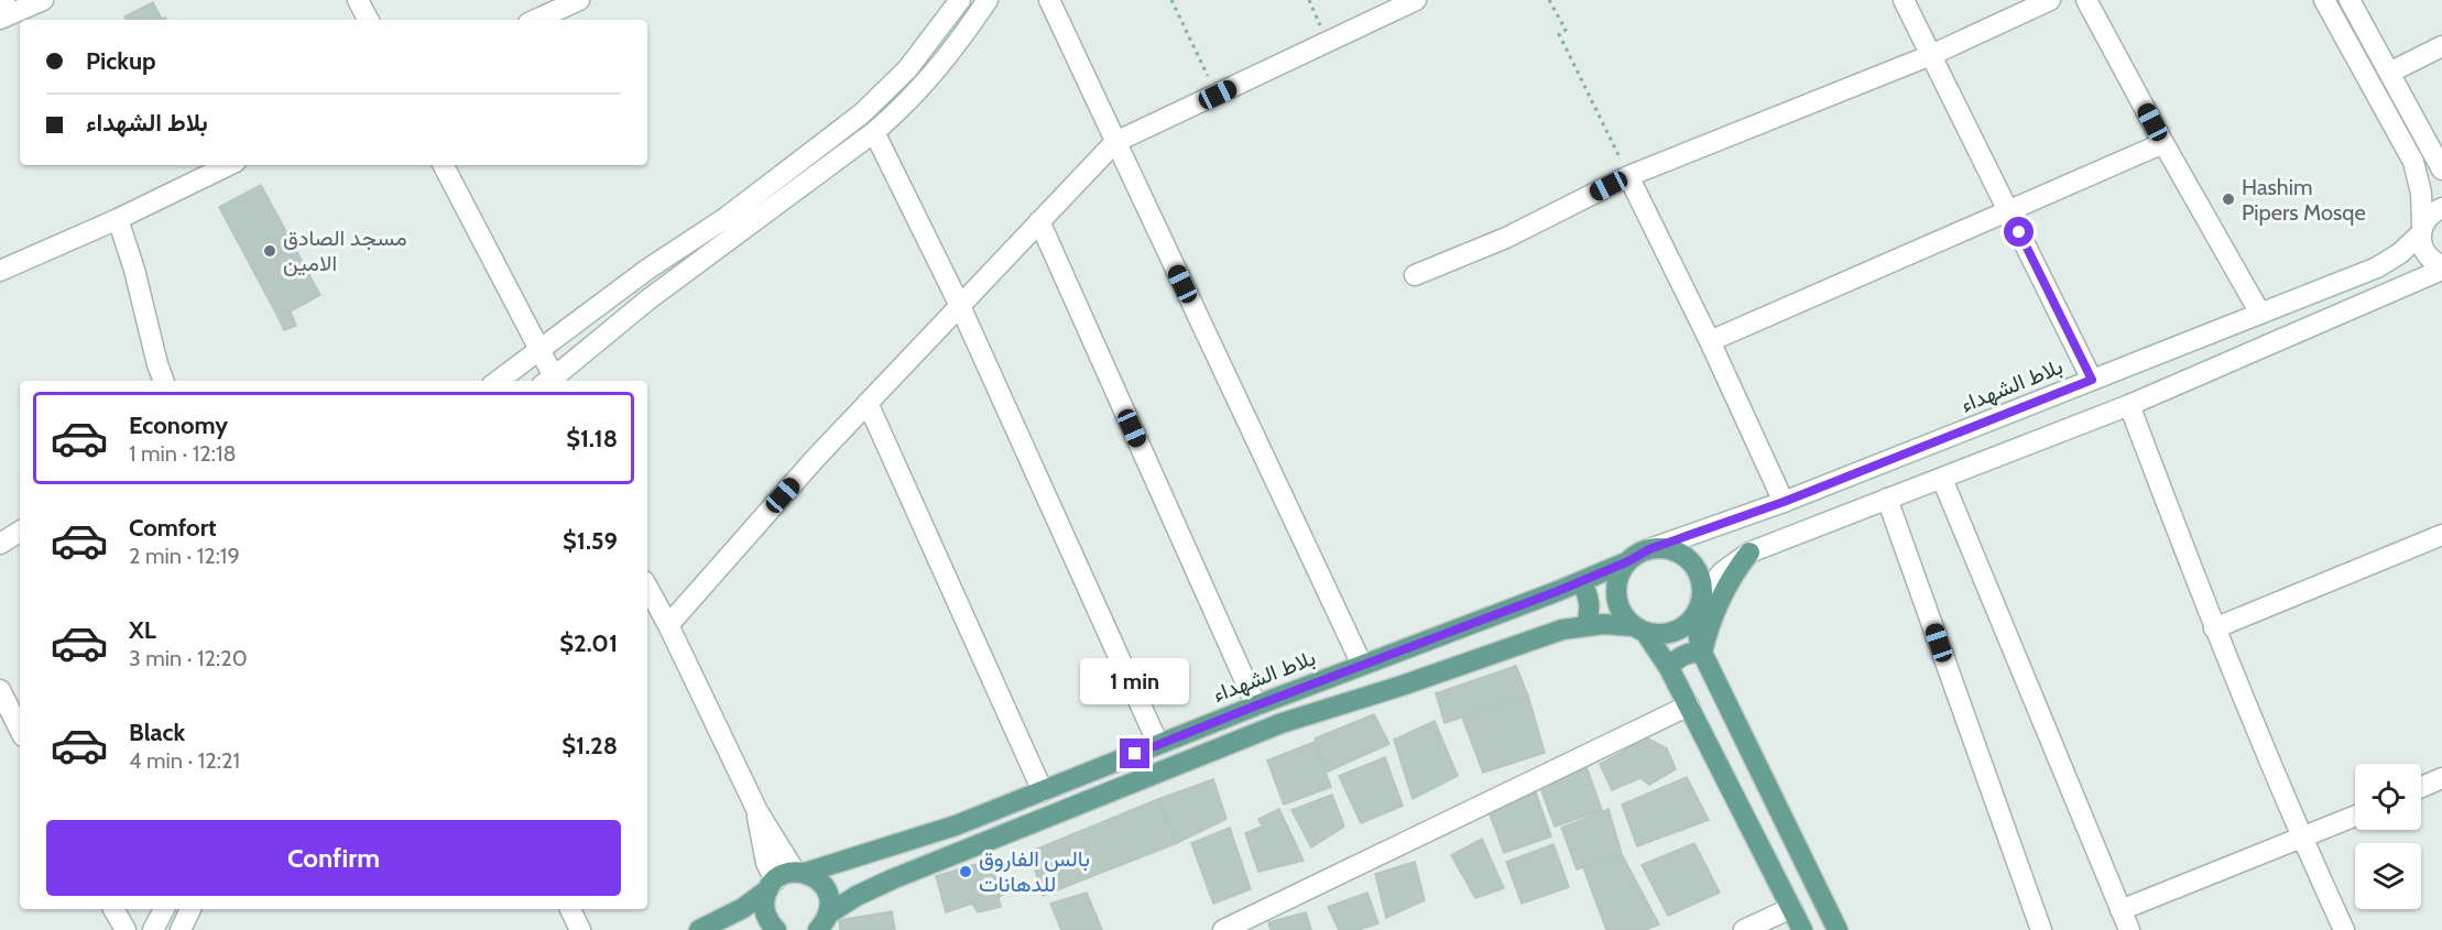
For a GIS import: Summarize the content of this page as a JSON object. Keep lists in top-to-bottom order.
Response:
{
  "streets": {
    "main road": ["بلاط الشهداء"]
  },
  "places": ["Hashim Pipers Mosqe", "مسجد الصادق الامين", "بالس الفاروق للدهانات"],
  "page": {
    "banner": ["Pickup", "بلاط الشهداء"],
    "list": [
      {
        "name": "Economy",
        "note": "1 min · 12:18",
        "value": "$1.18"
      },
      {
        "name": "Comfort",
        "note": "2 min · 12:19",
        "value": "$1.59"
      },
      {
        "name": "XL",
        "note": "3 min · 12:20",
        "value": "$2.01"
      },
      {
        "name": "Black",
        "note": "4 min · 12:21",
        "value": "$1.28"
      }
    ],
    "bubble": "1 min",
    "buttons": "Confirm"
  }
}
